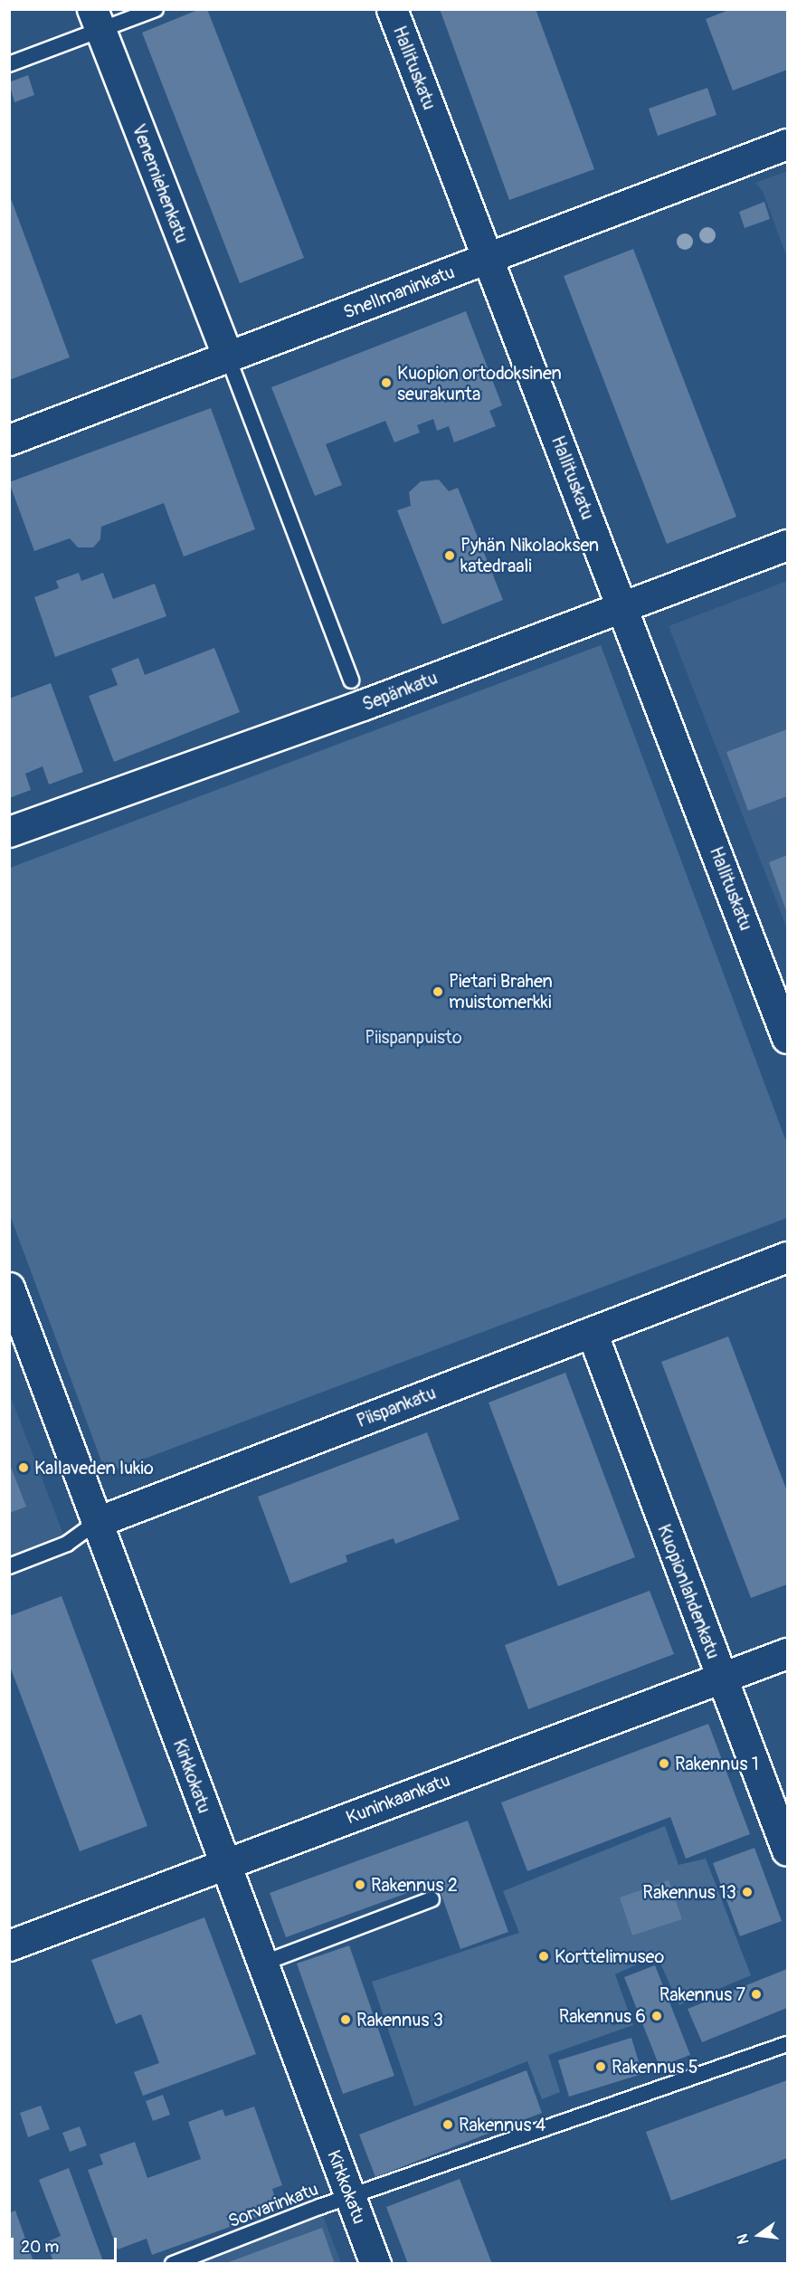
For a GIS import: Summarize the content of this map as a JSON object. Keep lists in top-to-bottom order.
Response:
{
  "streets": {
    "street": [
      "Hallituskatu",
      "Venemiehenkatu",
      "Snellmaninkatu",
      "Sepänkatu",
      "Piispankatu",
      "Kuopionlahdenkatu",
      "Kirkkokatu",
      "Kuninkaankatu"
    ],
    "lane": ["Sorvarinkatu"]
  },
  "crossings": [
    ["Hallituskatu", "Snellmaninkatu"],
    ["Hallituskatu", "Sepänkatu"],
    ["Venemiehenkatu", "Snellmaninkatu"],
    ["Piispankatu", "Kuopionlahdenkatu"],
    ["Piispankatu", "Kirkkokatu"],
    ["Kuopionlahdenkatu", "Kuninkaankatu"],
    ["Kirkkokatu", "Kuninkaankatu"],
    ["Kirkkokatu", "Sorvarinkatu"]
  ],
  "parks": ["Piispanpuisto"],
  "places": [
    "Kuopion ortodoksinen seurakunta",
    "Pyhän Nikolaoksen katedraali",
    "Pietari Brahen muistomerkki",
    "Kallaveden lukio",
    "Rakennus 1",
    "Rakennus 2",
    "Rakennus 13",
    "Korttelimuseo",
    "Rakennus 7",
    "Rakennus 6",
    "Rakennus 3",
    "Rakennus 5",
    "Rakennus 4"
  ],
  "scale_bar": "20 m",
  "north": "left"
}
